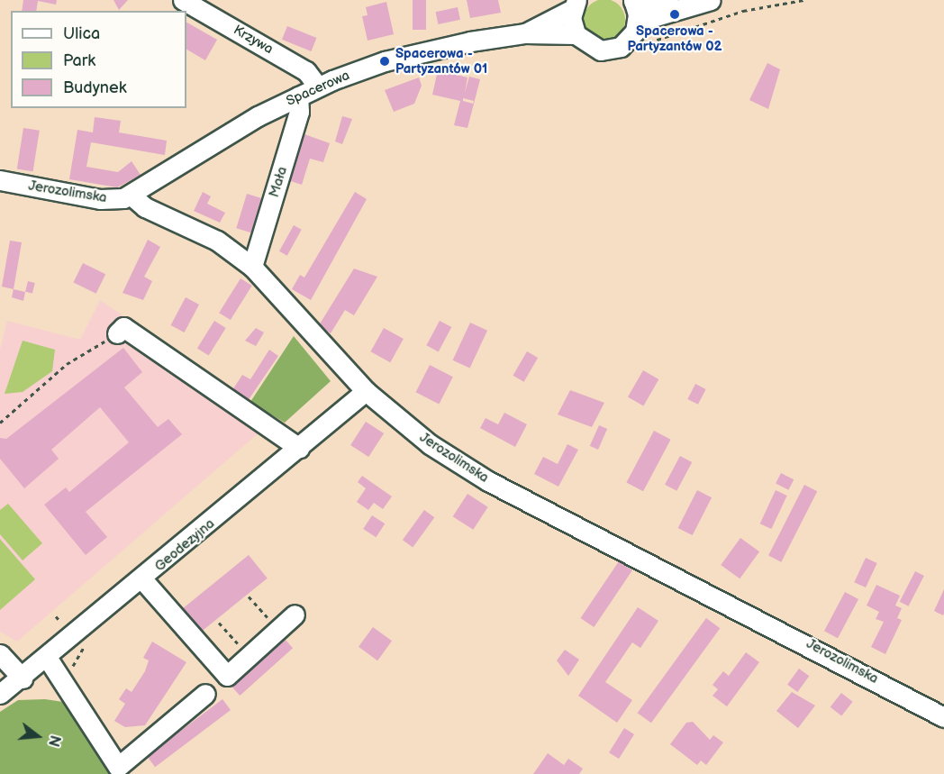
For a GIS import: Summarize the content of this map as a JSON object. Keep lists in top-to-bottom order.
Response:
{
  "streets": {
    "street": [
      "Krzywa",
      "Spacerowa",
      "Mała",
      "Jerozolimska",
      "Geodezyjna"
    ]
  },
  "crossings": [
    ["Krzywa", "Spacerowa"],
    ["Spacerowa", "Mała"],
    ["Spacerowa", "Jerozolimska"],
    ["Mała", "Jerozolimska"],
    ["Jerozolimska", "Geodezyjna"]
  ],
  "places": ["Spacerowa - Partyzantów 02", "Spacerowa - Partyzantów 01"],
  "legend": ["Ulica", "Park", "Budynek"],
  "north": "right"
}
